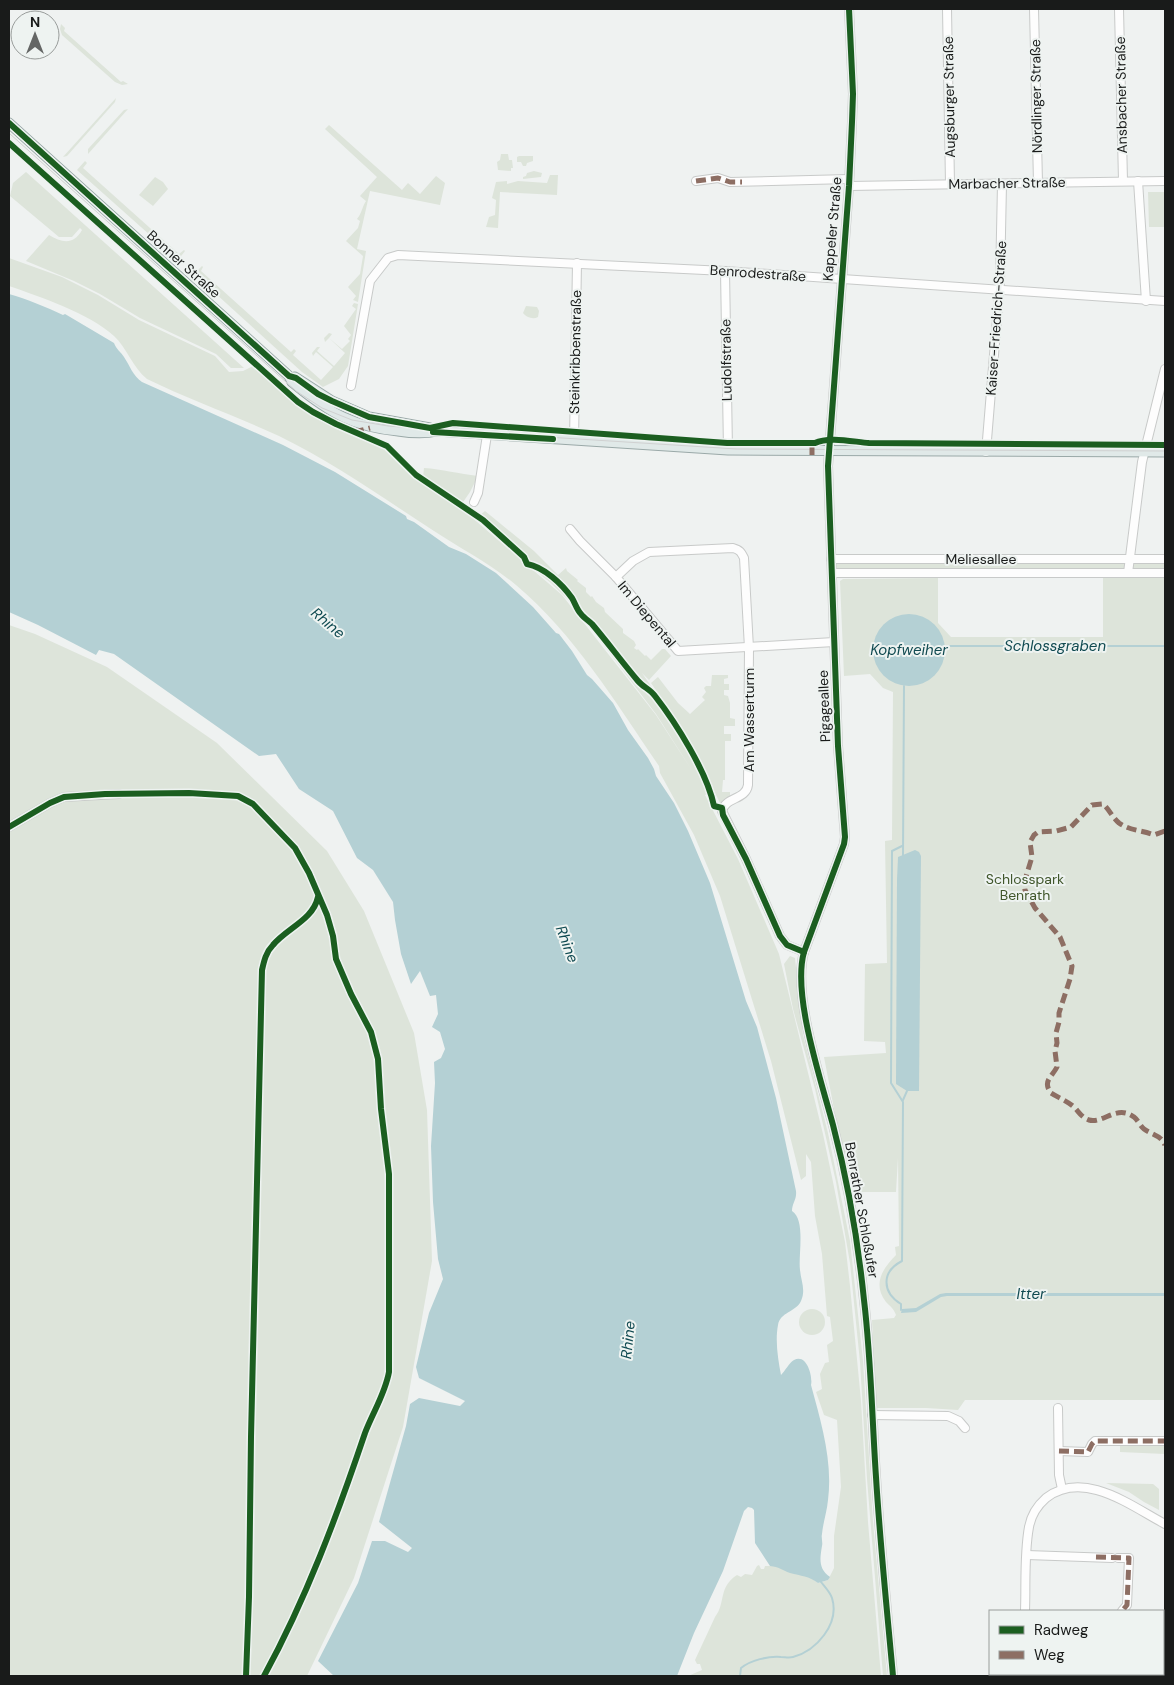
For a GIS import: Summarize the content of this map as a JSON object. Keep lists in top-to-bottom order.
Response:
{
  "streets": {
    "main road": ["Bonner Straße"],
    "street": [
      "Ansbacher Straße",
      "Nördlinger Straße",
      "Augsburger Straße",
      "Marbacher Straße",
      "Kappeler Straße",
      "Benrodestraße",
      "Kaiser-Friedrich-Straße",
      "Steinkribbenstraße",
      "Ludolfstraße",
      "Meliesallee",
      "Im Diepental",
      "Pigageallee",
      "Am Wasserturm",
      "Benrather Schloßufer"
    ]
  },
  "crossings": [
    ["Ansbacher Straße", "Marbacher Straße"],
    ["Nördlinger Straße", "Marbacher Straße"],
    ["Augsburger Straße", "Marbacher Straße"],
    ["Marbacher Straße", "Kappeler Straße"],
    ["Marbacher Straße", "Kaiser-Friedrich-Straße"],
    ["Kappeler Straße", "Benrodestraße"],
    ["Kappeler Straße", "Pigageallee"],
    ["Benrodestraße", "Kaiser-Friedrich-Straße"],
    ["Benrodestraße", "Steinkribbenstraße"],
    ["Benrodestraße", "Ludolfstraße"],
    ["Meliesallee", "Pigageallee"],
    ["Im Diepental", "Pigageallee"],
    ["Im Diepental", "Am Wasserturm"],
    ["Pigageallee", "Am Wasserturm"],
    ["Pigageallee", "Benrather Schloßufer"],
    ["Am Wasserturm", "Benrather Schloßufer"]
  ],
  "water": [
    "Rhine",
    "Schlossgraben",
    "Kopfweiher",
    "Itter"
  ],
  "parks": ["Schlosspark Benrath"],
  "legend": ["Radweg", "Weg"],
  "north": "top"
}
